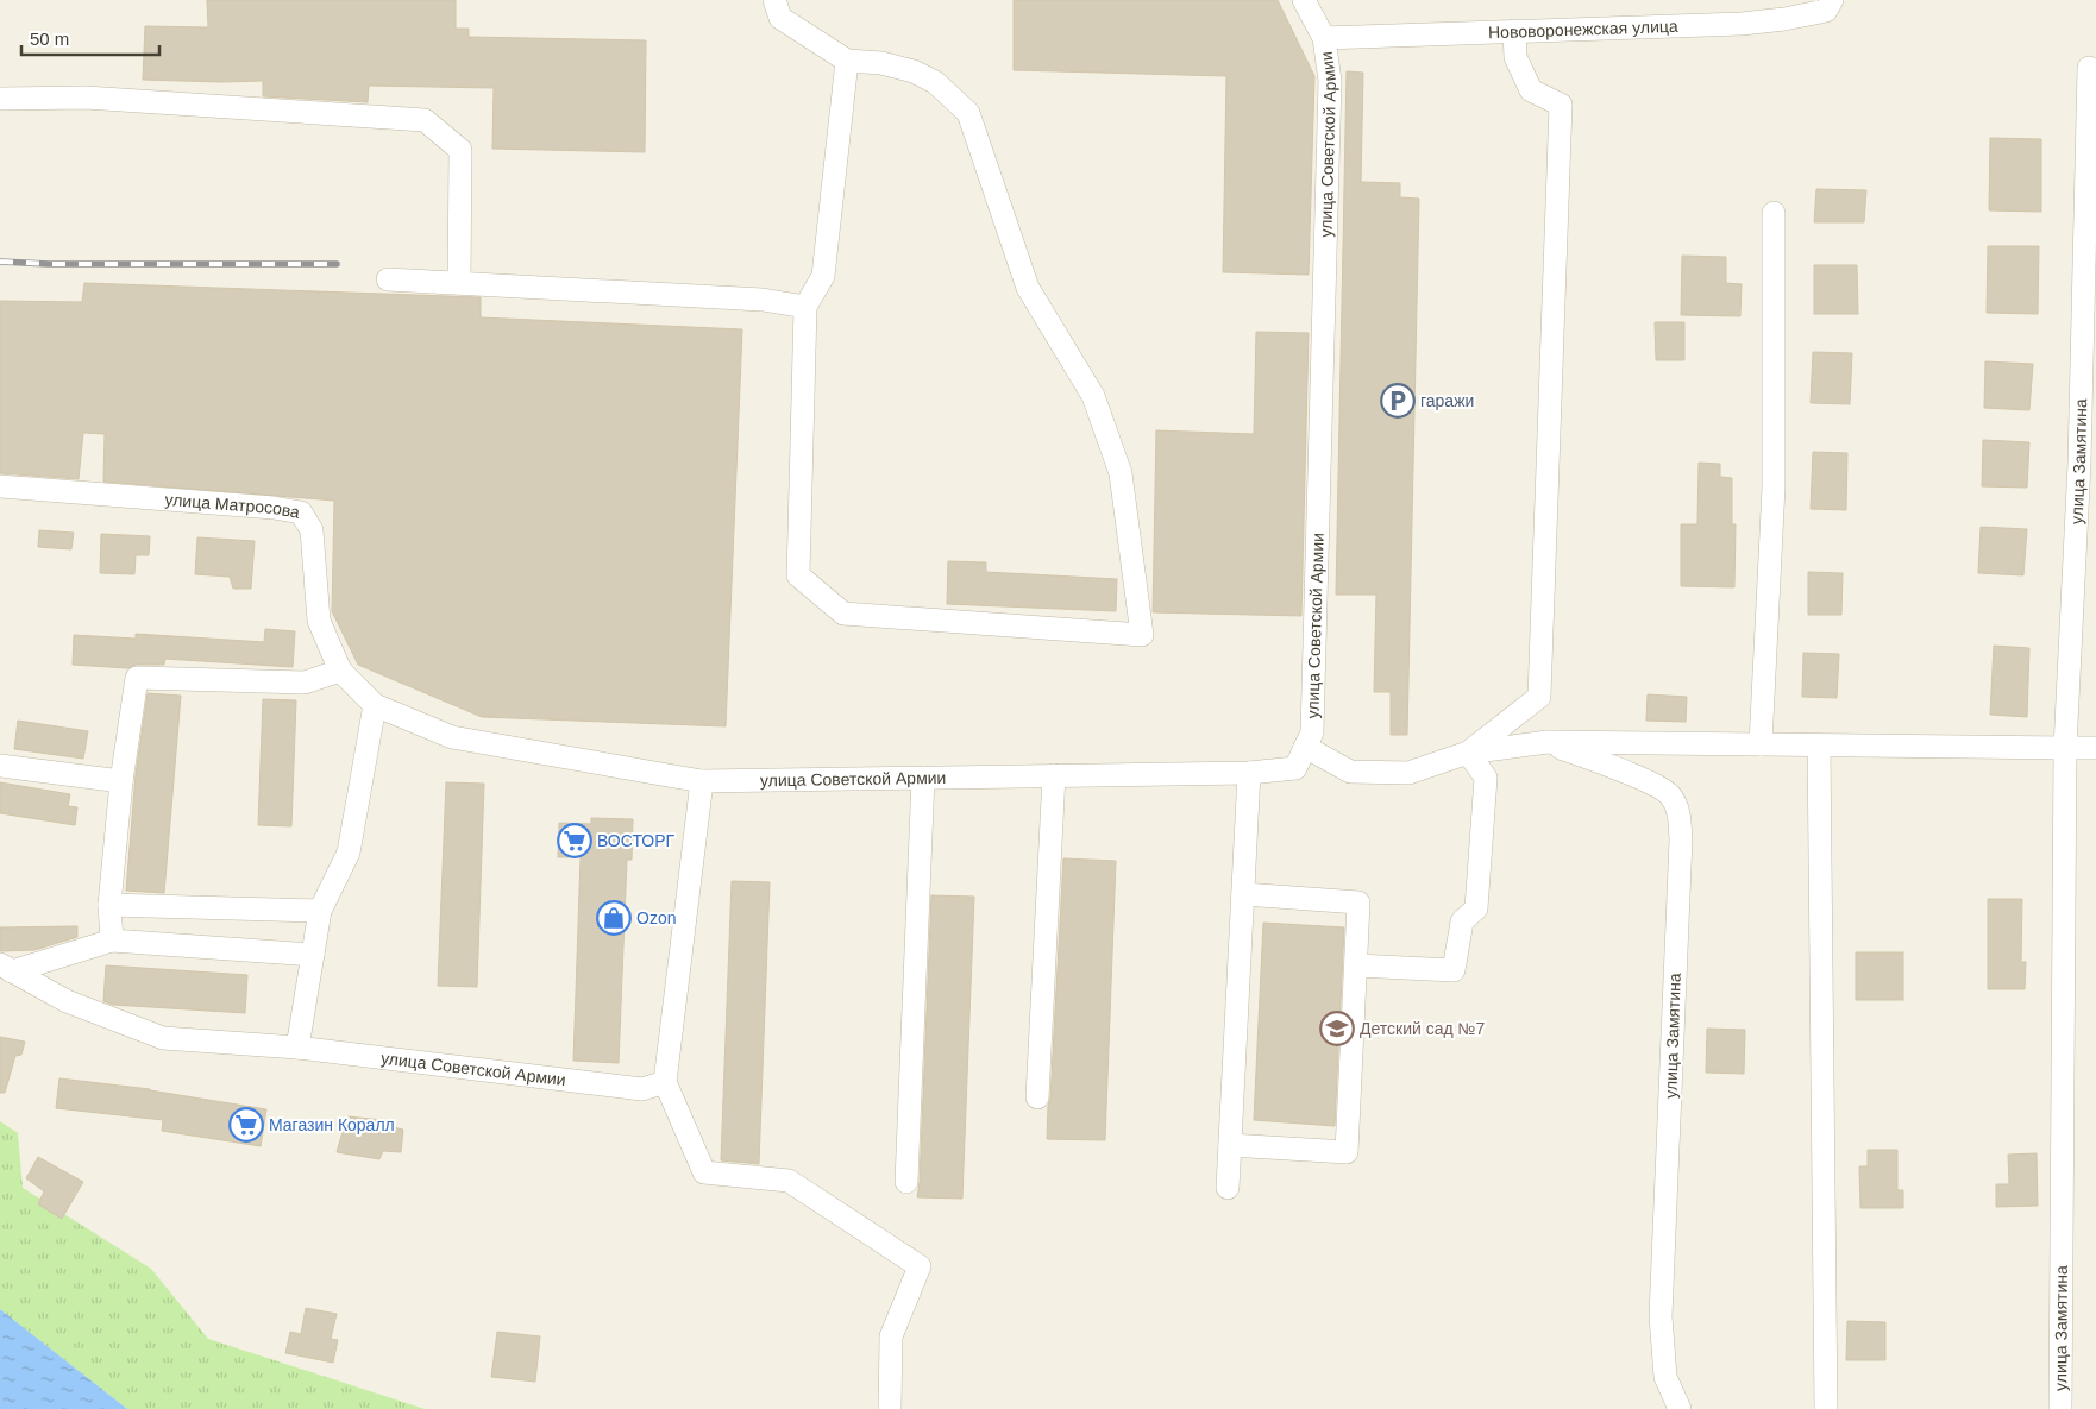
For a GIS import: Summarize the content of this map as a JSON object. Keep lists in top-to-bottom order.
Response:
{
  "streets": {
    "street": [
      "Нововоронежская улица",
      "улица Советской Армии",
      "улица Замятина",
      "улица Матросова"
    ]
  },
  "crossings": [
    ["Нововоронежская улица", "улица Советской Армии"],
    ["улица Советской Армии", "улица Замятина"],
    ["улица Советской Армии", "улица Матросова"]
  ],
  "places": {
    "parking": ["гаражи"],
    "supermarket": ["ВОСТОРГ", "Магазин Коралл"],
    "shop": ["Ozon"],
    "school or university": ["Детский сад №7"]
  },
  "scale_bar": "50 m"
}
